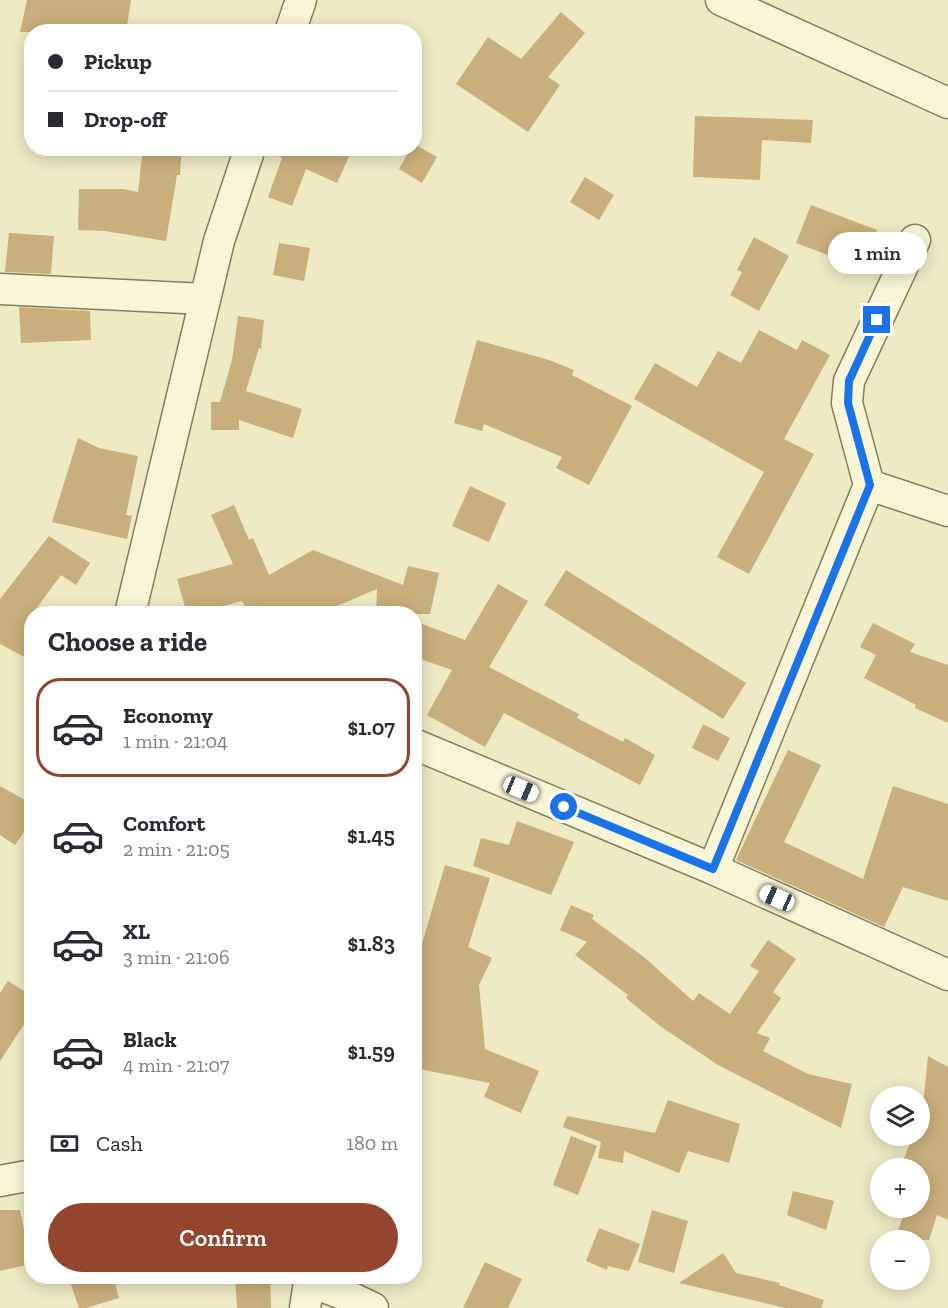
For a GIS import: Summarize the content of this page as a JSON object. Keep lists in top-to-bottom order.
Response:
{
  "page": {
    "banner": ["Pickup", "Drop-off"],
    "bubble": "1 min",
    "heading": "Choose a ride",
    "list": [
      {
        "name": "Economy",
        "note": "1 min · 21:04",
        "value": "$1.07"
      },
      {
        "name": "Comfort",
        "note": "2 min · 21:05",
        "value": "$1.45"
      },
      {
        "name": "XL",
        "note": "3 min · 21:06",
        "value": "$1.83"
      },
      {
        "name": "Black",
        "note": "4 min · 21:07",
        "value": "$1.59"
      }
    ],
    "map_buttons": ["+", "−"],
    "pay": ["Cash", "180 m"],
    "buttons": "Confirm"
  }
}
